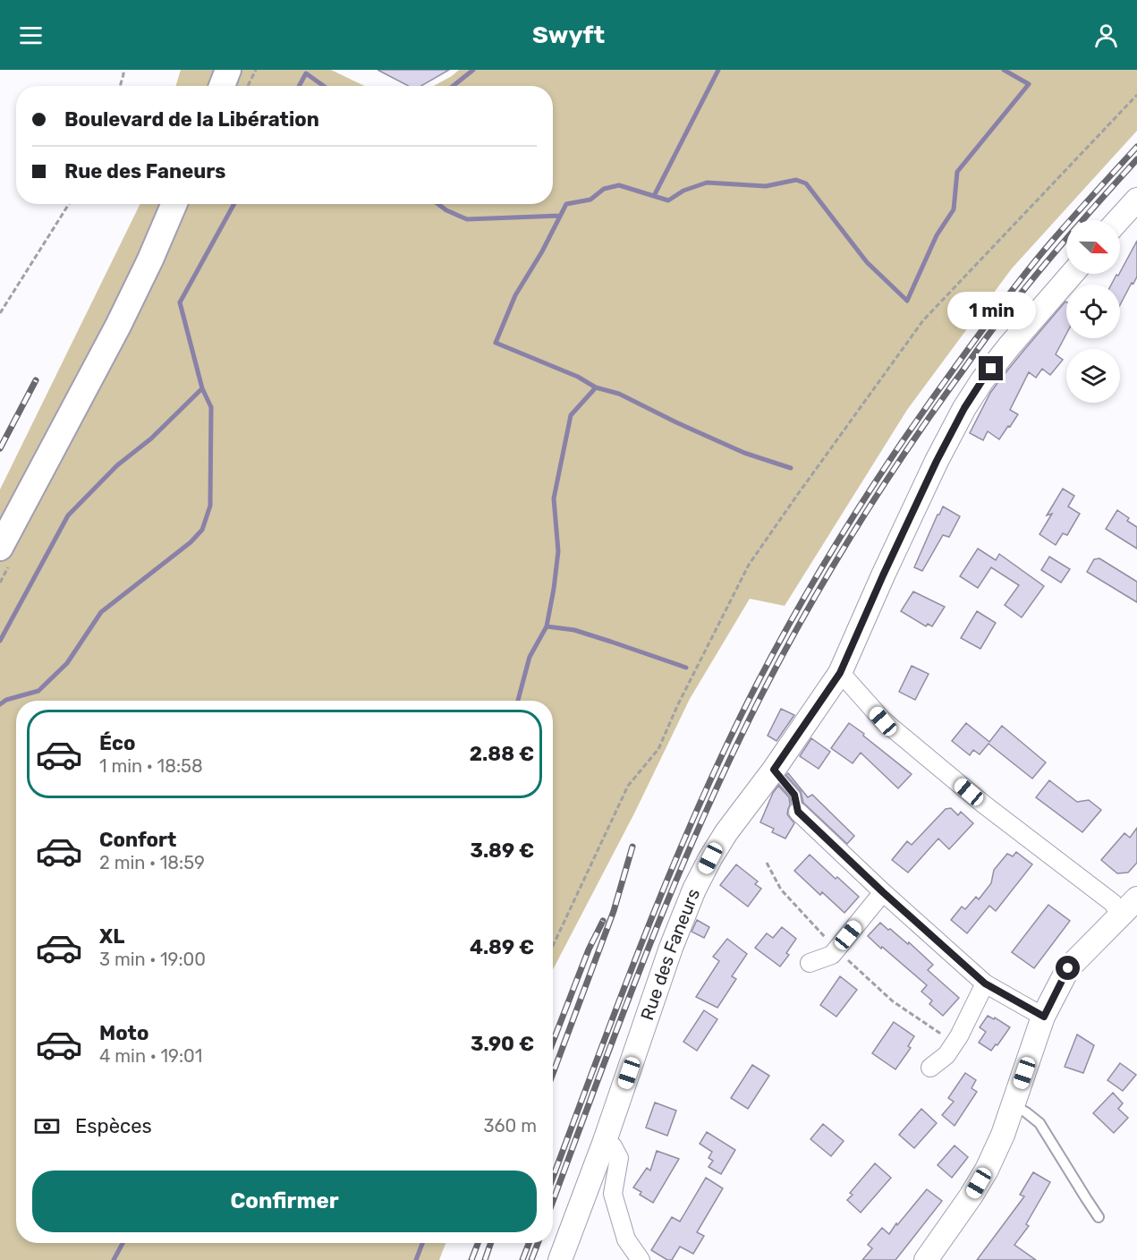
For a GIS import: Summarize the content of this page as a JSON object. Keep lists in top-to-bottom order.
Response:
{
  "streets": {
    "street": ["Rue des Faneurs"]
  },
  "north": "right",
  "page": {
    "header": "Swyft",
    "banner": ["Boulevard de la Libération", "Rue des Faneurs"],
    "bubble": "1 min",
    "list": [
      {
        "name": "Éco",
        "note": "1 min · 18:58",
        "value": "2.88 €"
      },
      {
        "name": "Confort",
        "note": "2 min · 18:59",
        "value": "3.89 €"
      },
      {
        "name": "XL",
        "note": "3 min · 19:00",
        "value": "4.89 €"
      },
      {
        "name": "Moto",
        "note": "4 min · 19:01",
        "value": "3.90 €"
      }
    ],
    "pay": ["Espèces", "360 m"],
    "buttons": "Confirmer"
  }
}
